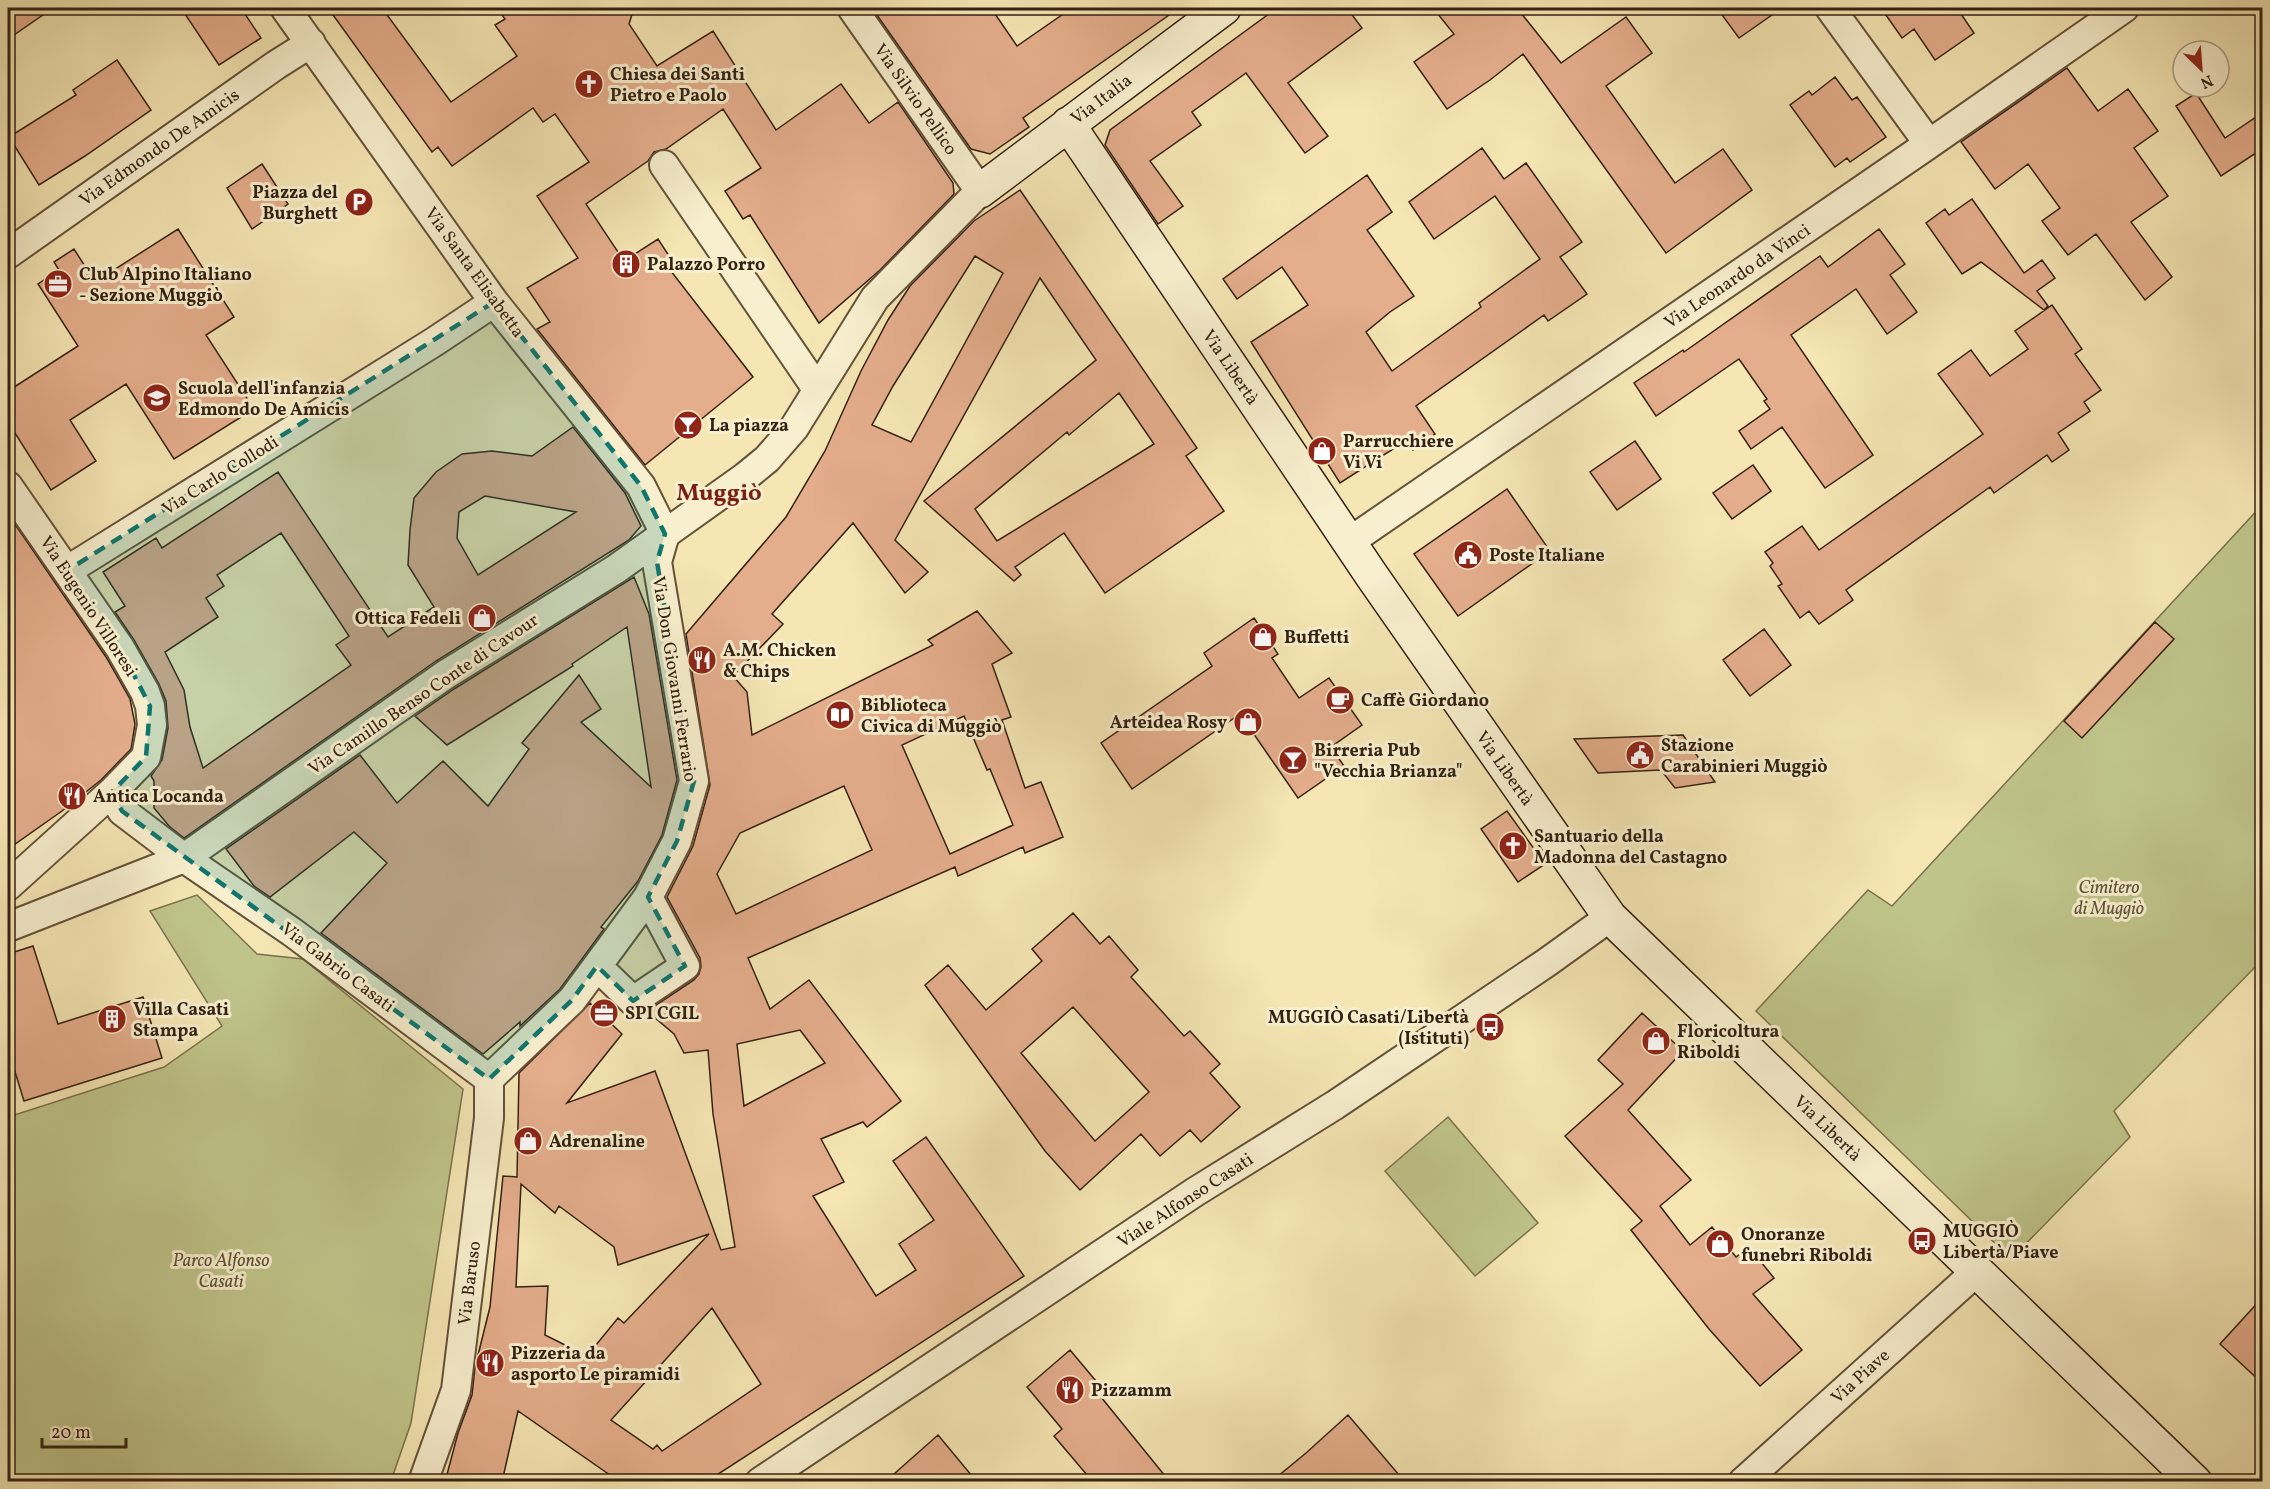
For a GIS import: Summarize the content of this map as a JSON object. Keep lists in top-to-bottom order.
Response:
{
  "streets": {
    "street": [
      "Via Silvio Pellico",
      "Via Italia",
      "Via Edmondo De Amicis",
      "Via Santa Elisabetta",
      "Via Leonardo da Vinci",
      "Via Libertà",
      "Via Carlo Collodi",
      "Via Eugenio Villoresi",
      "Via Don Giovanni Ferrario",
      "Via Camillo Benso Conte di Cavour",
      "Via Gabrio Casati",
      "Viale Alfonso Casati",
      "Via Baruso",
      "Via Piave"
    ]
  },
  "crossings": [
    ["Via Silvio Pellico", "Via Italia"],
    ["Via Silvio Pellico", "Via Camillo Benso Conte di Cavour"],
    ["Via Italia", "Via Libertà"],
    ["Via Italia", "Via Camillo Benso Conte di Cavour"],
    ["Via Edmondo De Amicis", "Via Santa Elisabetta"],
    ["Via Santa Elisabetta", "Via Carlo Collodi"],
    ["Via Santa Elisabetta", "Via Don Giovanni Ferrario"],
    ["Via Santa Elisabetta", "Via Camillo Benso Conte di Cavour"],
    ["Via Leonardo da Vinci", "Via Libertà"],
    ["Via Libertà", "Viale Alfonso Casati"],
    ["Via Libertà", "Via Piave"],
    ["Via Carlo Collodi", "Via Eugenio Villoresi"],
    ["Via Eugenio Villoresi", "Via Gabrio Casati"],
    ["Via Don Giovanni Ferrario", "Via Camillo Benso Conte di Cavour"],
    ["Via Don Giovanni Ferrario", "Via Gabrio Casati"],
    ["Via Don Giovanni Ferrario", "Via Baruso"],
    ["Via Camillo Benso Conte di Cavour", "Via Gabrio Casati"],
    ["Via Gabrio Casati", "Via Baruso"]
  ],
  "districts": ["Muggiò"],
  "parks": ["Cimitero di Muggiò", "Parco Alfonso Casati"],
  "places": {
    "church": ["Chiesa dei Santi Pietro e Paolo", "Santuario della Madonna del Castagno"],
    "parking": ["Piazza del Burghett"],
    "building": ["Palazzo Porro", "Villa Casati Stampa"],
    "office": ["Club Alpino Italiano - Sezione Muggiò", "SPI CGIL"],
    "school or university": ["Scuola dell'infanzia Edmondo De Amicis"],
    "bar": ["La piazza", "Birreria Pub \"Vecchia Brianza\""],
    "shop": [
      "Parrucchiere Vi Vi",
      "Ottica Fedeli",
      "Buffetti",
      "Arteidea Rosy",
      "Floricoltura Riboldi",
      "Adrenaline",
      "Onoranze funebri Riboldi"
    ],
    "public building": ["Poste Italiane", "Stazione Carabinieri Muggiò"],
    "restaurant": [
      "A.M. Chicken & Chips",
      "Antica Locanda",
      "Pizzeria da asporto Le piramidi",
      "Pizzamm"
    ],
    "cafe": ["Caffè Giordano"],
    "library": ["Biblioteca Civica di Muggiò"],
    "bus stop": ["MUGGIÒ Casati/Libertà (Istituti)", "MUGGIÒ Libertà/Piave"]
  },
  "scale_bar": "20 m",
  "north": "bottom right"
}
